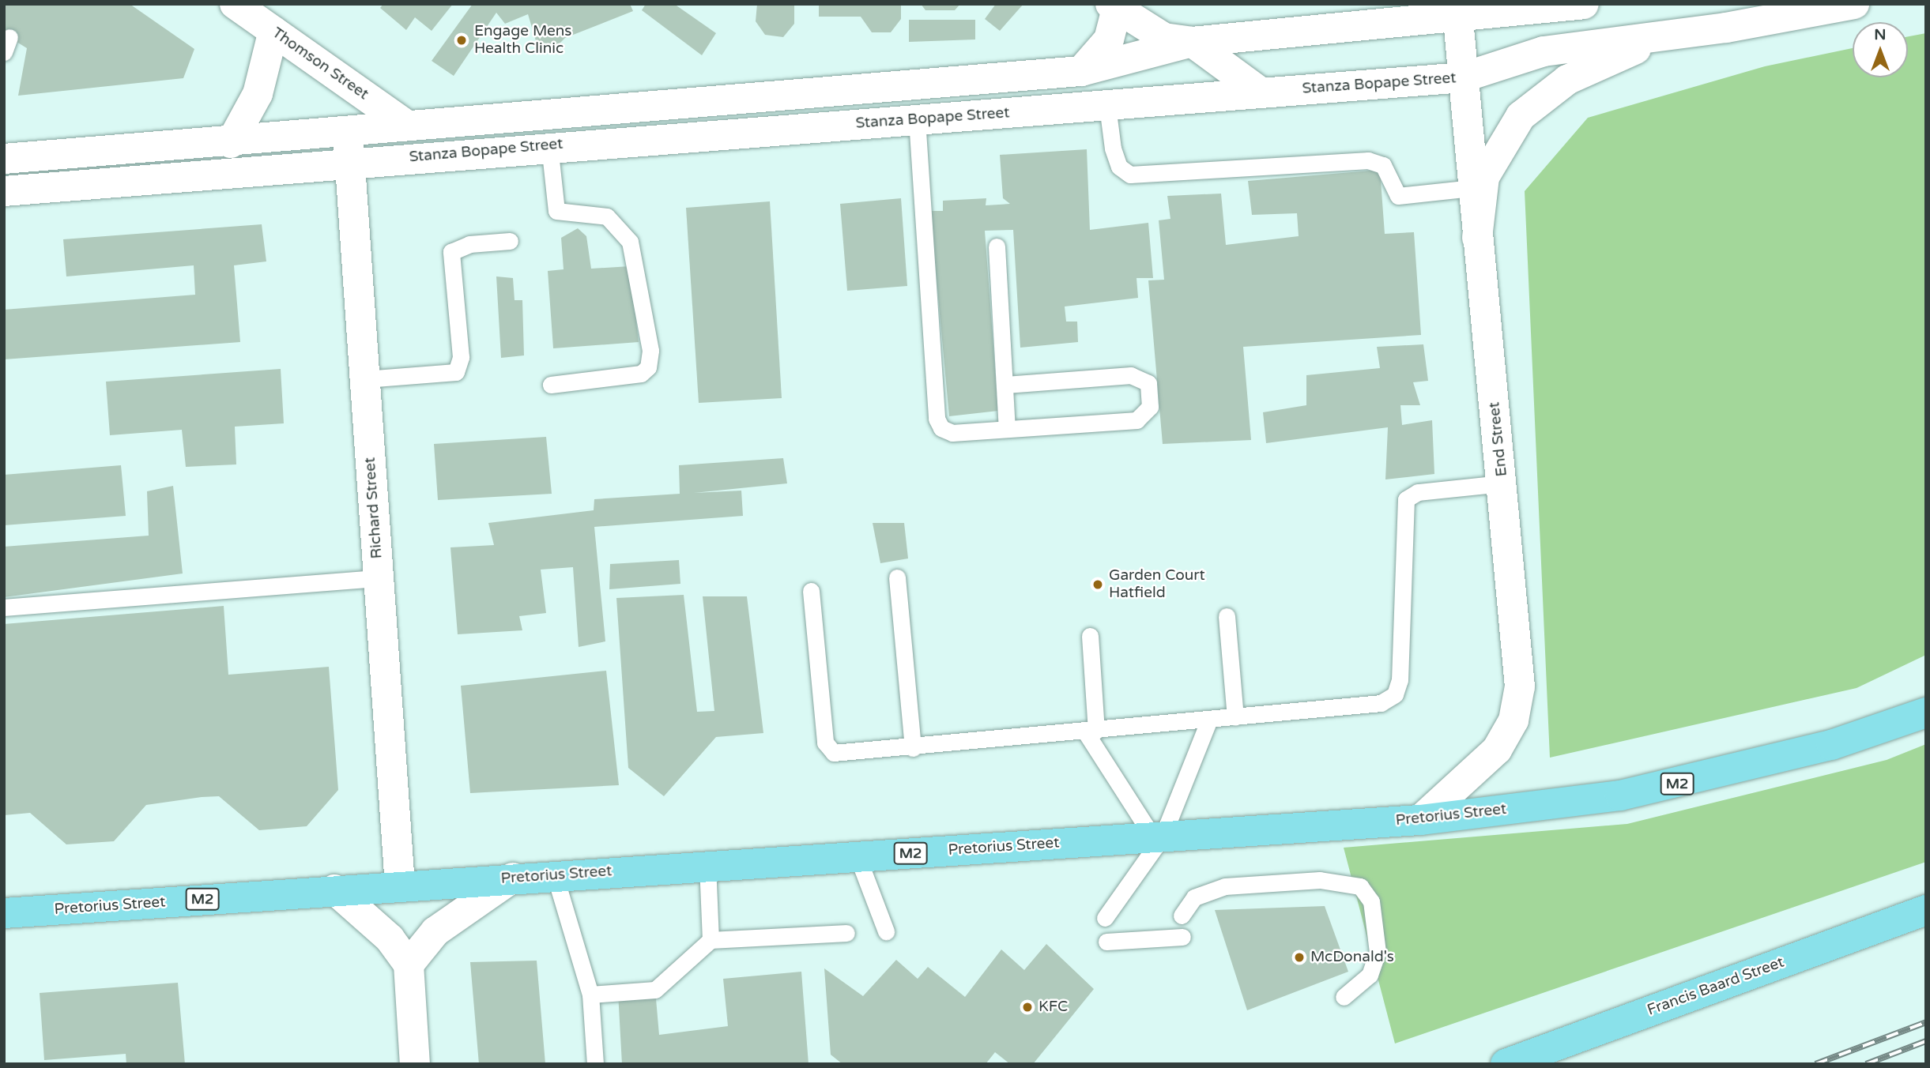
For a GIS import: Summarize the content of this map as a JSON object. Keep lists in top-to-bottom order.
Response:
{
  "streets": {
    "main road": [
      "Thomson Street",
      "Stanza Bopape Street",
      "End Street",
      "Richard Street",
      "M2",
      "Pretorius Street",
      "Francis Baard Street"
    ]
  },
  "crossings": [
    ["Thomson Street", "Stanza Bopape Street"],
    ["Stanza Bopape Street", "End Street"],
    ["Stanza Bopape Street", "Richard Street"],
    ["End Street", "Pretorius Street"],
    ["Richard Street", "Pretorius Street"]
  ],
  "places": [
    "Engage Mens Health Clinic",
    "Garden Court Hatfield",
    "McDonald's",
    "KFC"
  ],
  "north": "top"
}
